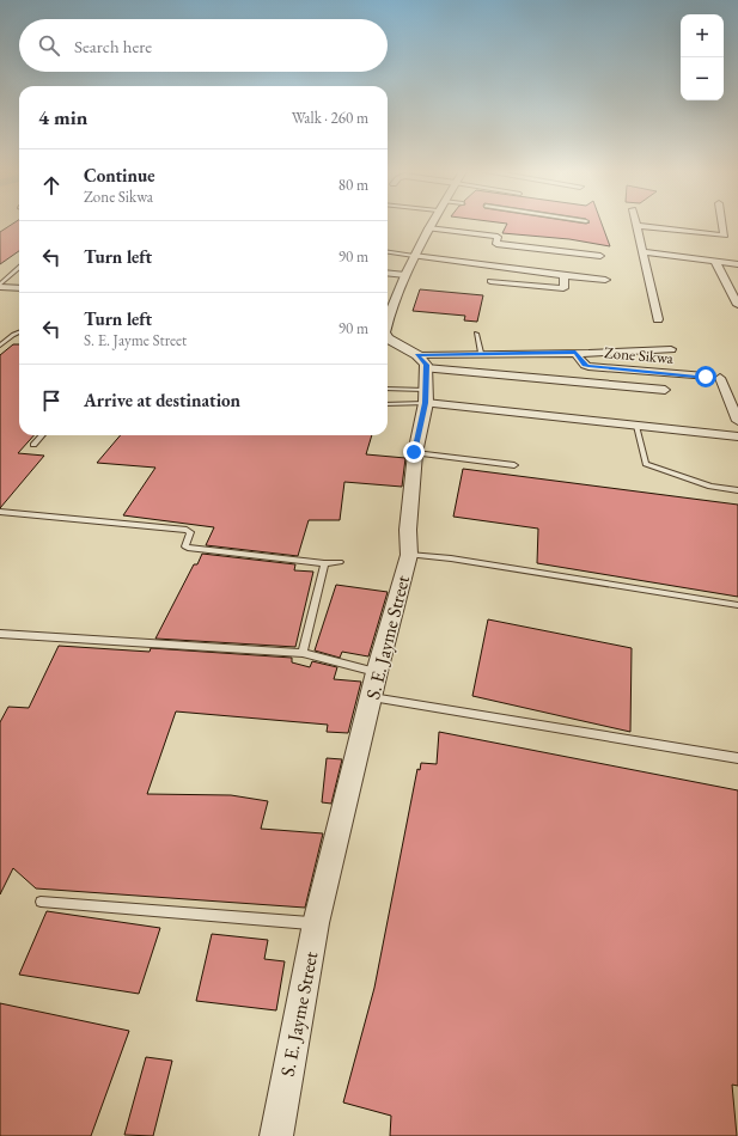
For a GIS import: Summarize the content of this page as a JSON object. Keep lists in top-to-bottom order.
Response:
{
  "streets": {
    "street": ["Zone Sikwa", "S. E. Jayme Street"]
  },
  "page": {
    "map_buttons": ["+", "−"],
    "search": "Search here",
    "heading": ["4 min", "Walk · 260 m"],
    "list": [
      ["Continue", "Zone Sikwa", "80 m"],
      ["Turn left", "90 m"],
      ["Turn left", "S. E. Jayme Street", "90 m"],
      "Arrive at destination"
    ]
  }
}
